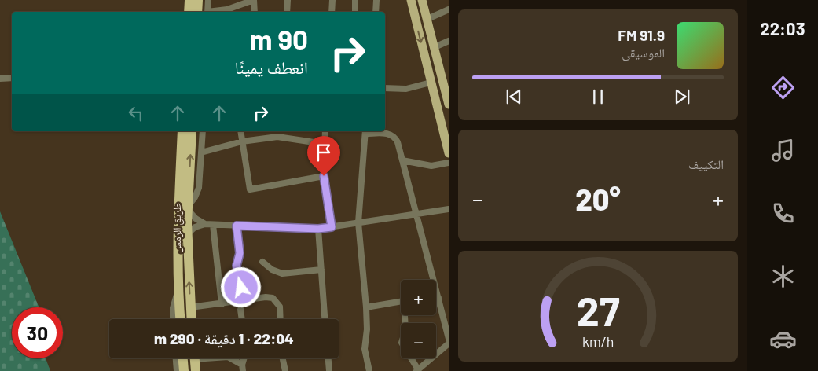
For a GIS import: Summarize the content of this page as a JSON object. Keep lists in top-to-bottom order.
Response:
{
  "streets": {
    "highway": ["طريق الرمس"]
  },
  "page": {
    "tabs": "22:03",
    "turn": ["90 m", "انعطف يمينًا"],
    "song": ["91.9 FM", "الموسيقى"],
    "tile": "التكييف",
    "heat": ["−", "20°", "+"],
    "map_buttons": ["+", "−"],
    "limit": "30",
    "trip": "22:04 · 1 دقيقة · 290 m",
    "gauge": ["27", "km/h"]
  }
}
